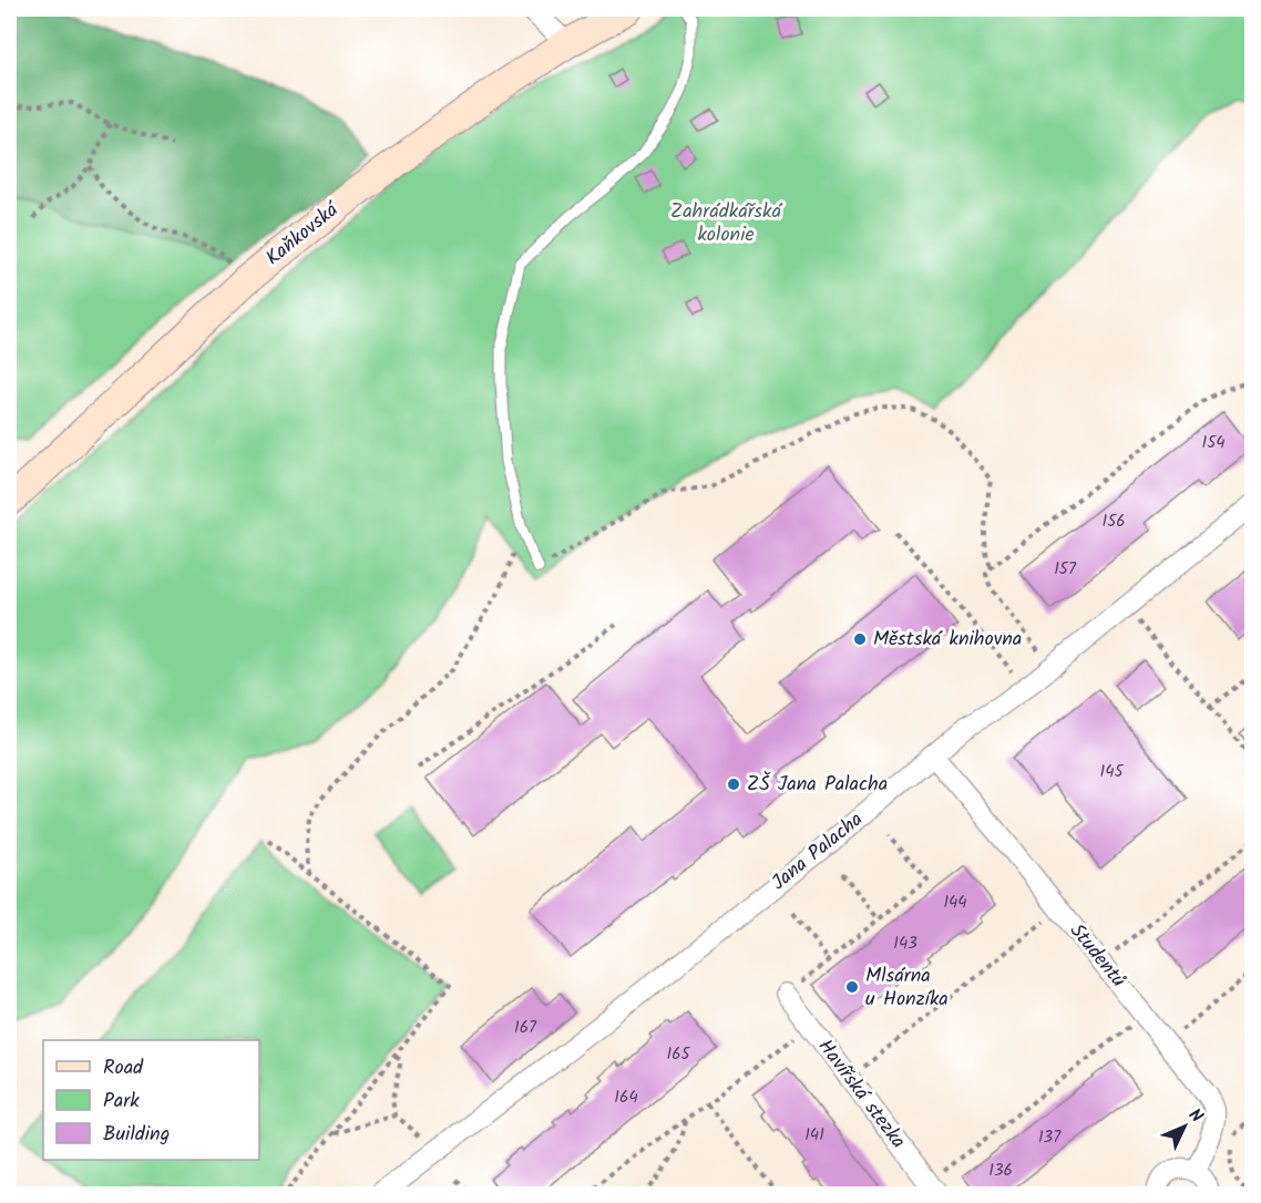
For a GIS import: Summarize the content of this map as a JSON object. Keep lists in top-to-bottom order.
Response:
{
  "streets": {
    "street": [
      "Kaňkovská",
      "Jana Palacha",
      "Studentů",
      "Havířská stezka"
    ]
  },
  "crossings": [
    ["Jana Palacha", "Studentů"]
  ],
  "parks": ["Zahrádkářská kolonie"],
  "places": ["Městská knihovna", "ZŠ Jana Palacha", "Mlsárna u Honzíka"],
  "house_numbers": [
    "154",
    "156",
    "157",
    "145",
    "144",
    "143",
    "167",
    "165",
    "164",
    "141",
    "137",
    "136"
  ],
  "legend": ["Road", "Park", "Building"],
  "north": "top right"
}
